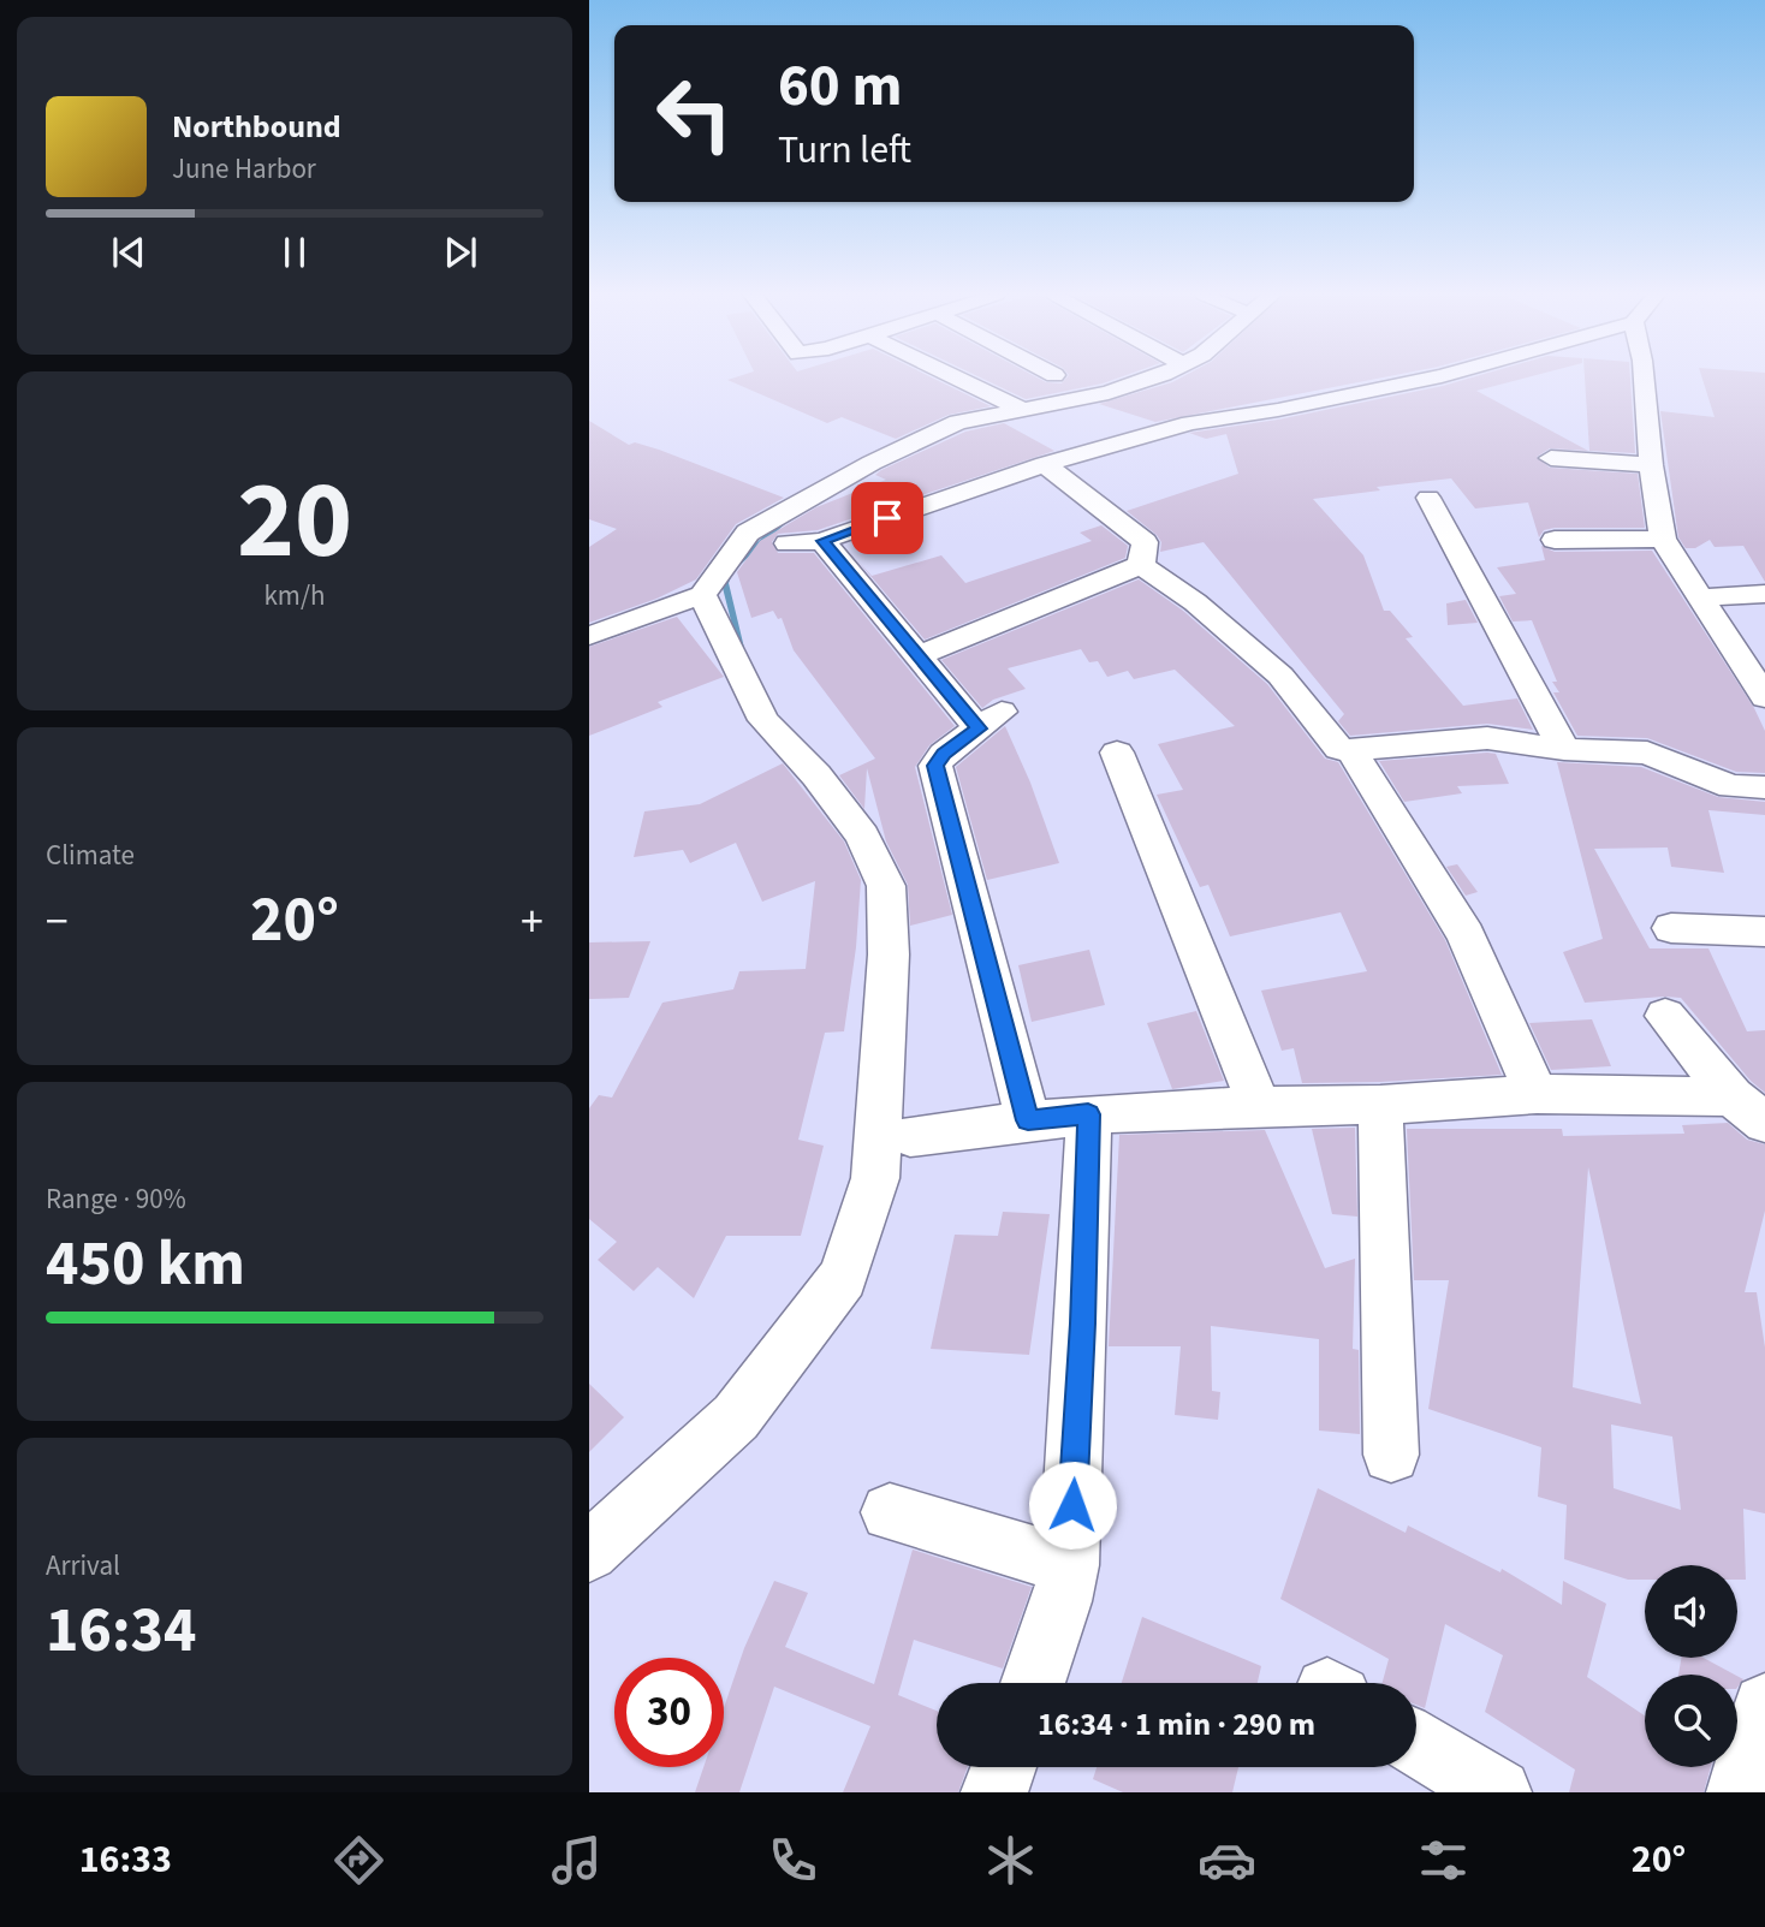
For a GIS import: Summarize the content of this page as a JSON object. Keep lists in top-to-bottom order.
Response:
{
  "page": {
    "turn": ["60 m", "Turn left"],
    "song": ["Northbound", "June Harbor"],
    "tile": [
      ["20", "km/h"],
      "Climate",
      ["Range · 90%", "450 km"],
      ["Arrival", "16:34"]
    ],
    "heat": ["−", "20°", "+"],
    "limit": "30",
    "trip": "16:34 · 1 min · 290 m",
    "tabs": ["16:33", "20°"]
  }
}
